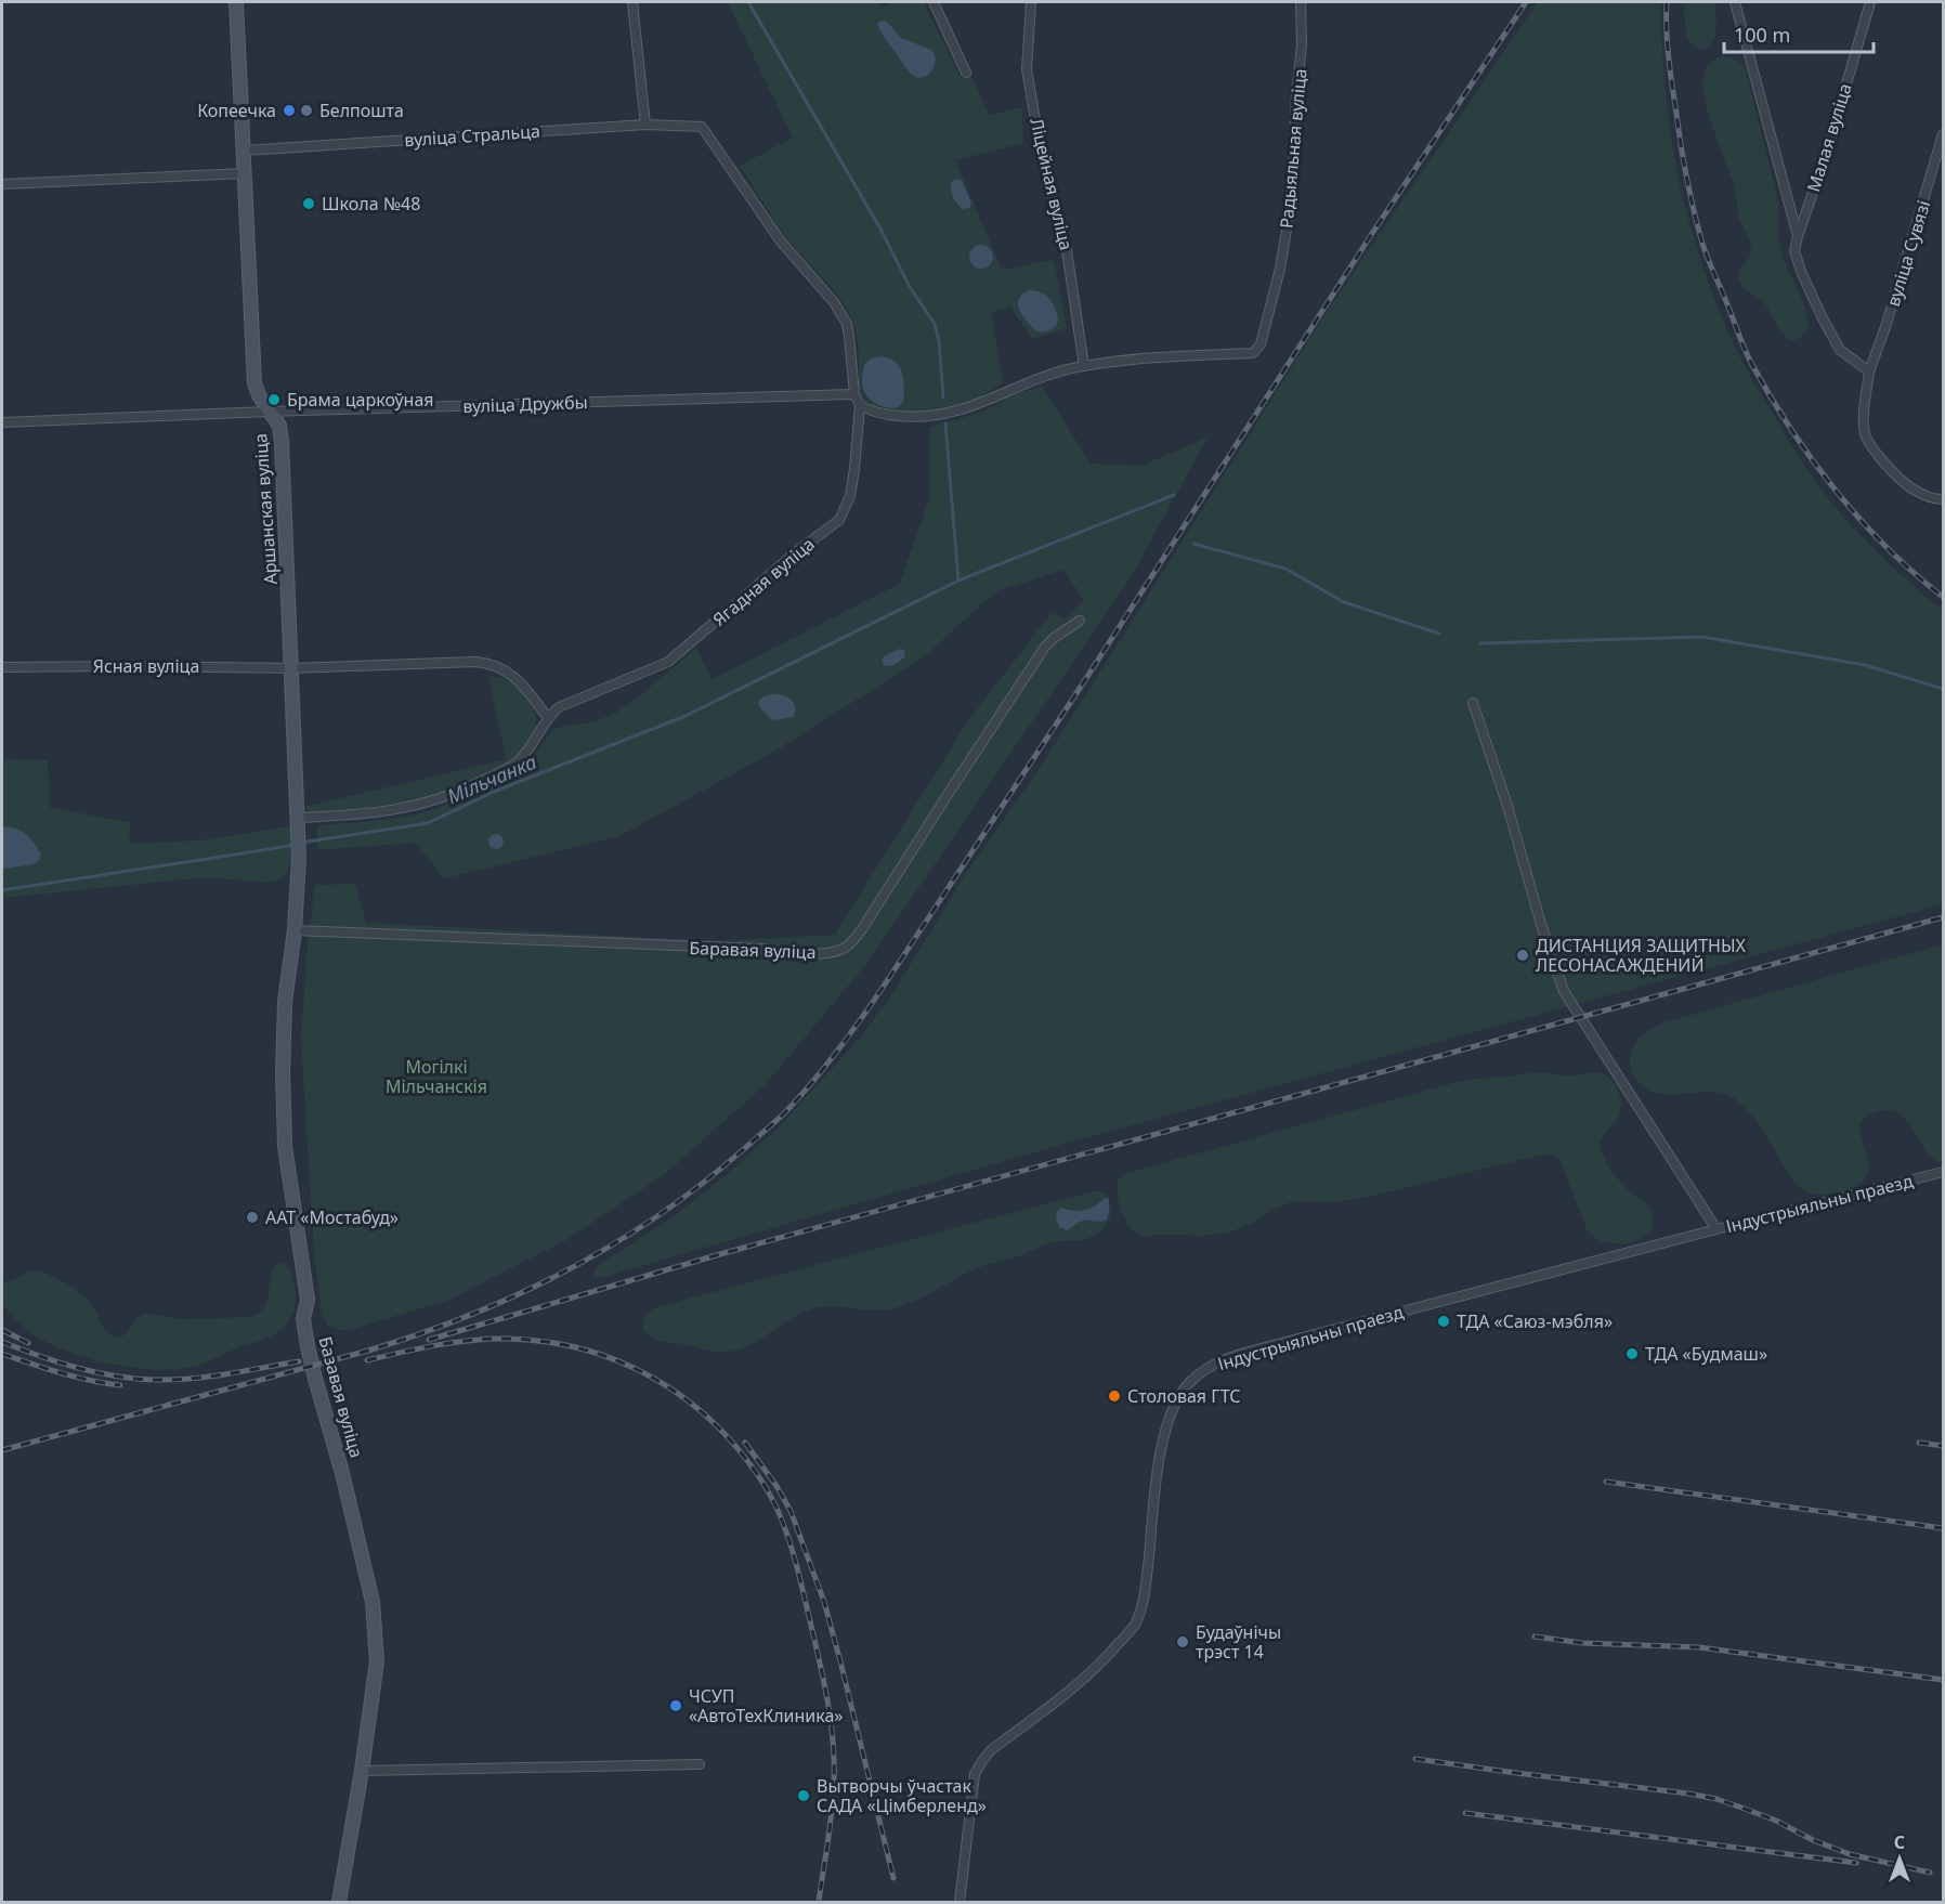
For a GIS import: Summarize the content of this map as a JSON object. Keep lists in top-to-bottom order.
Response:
{
  "streets": {
    "street": [
      "вуліца Стральца",
      "Малая вуліца",
      "Радыяльная вуліца",
      "Ліцейная вуліца",
      "вуліца Сувязі",
      "вуліца Дружбы",
      "Аршанская вуліца",
      "Ягадная вуліца",
      "Ясная вуліца",
      "Баравая вуліца",
      "Індустрыяльны праезд",
      "Базавая вуліца"
    ]
  },
  "crossings": [
    ["вуліца Стральца", "Аршанская вуліца"],
    ["вуліца Стральца", "Ягадная вуліца"],
    ["Радыяльная вуліца", "Ліцейная вуліца"],
    ["Радыяльная вуліца", "Ягадная вуліца"],
    ["вуліца Дружбы", "Аршанская вуліца"],
    ["вуліца Дружбы", "Ягадная вуліца"],
    ["Аршанская вуліца", "Ягадная вуліца"],
    ["Аршанская вуліца", "Ясная вуліца"],
    ["Аршанская вуліца", "Базавая вуліца"],
    ["Ягадная вуліца", "Ясная вуліца"],
    ["Баравая вуліца", "Базавая вуліца"]
  ],
  "water": ["Мільчанка"],
  "parks": ["Могілкі Мільчанскія"],
  "places": [
    "Копеечка",
    "Белпошта",
    "Школа №48",
    "Брама царкоўная",
    "ДИСТАНЦИЯ ЗАЩИТНЫХ ЛЕСОНАСАЖДЕНИЙ",
    "ААТ «Мостабуд»",
    "ТДА «Саюз-мэбля»",
    "ТДА «Будмаш»",
    "Столовая ГТС",
    "Будаўнічы трэст 14",
    "ЧСУП «АвтоТехКлиника»",
    "Вытворчы ўчастак САДА «Цімберленд»"
  ],
  "scale_bar": "100 m",
  "north": "top"
}
